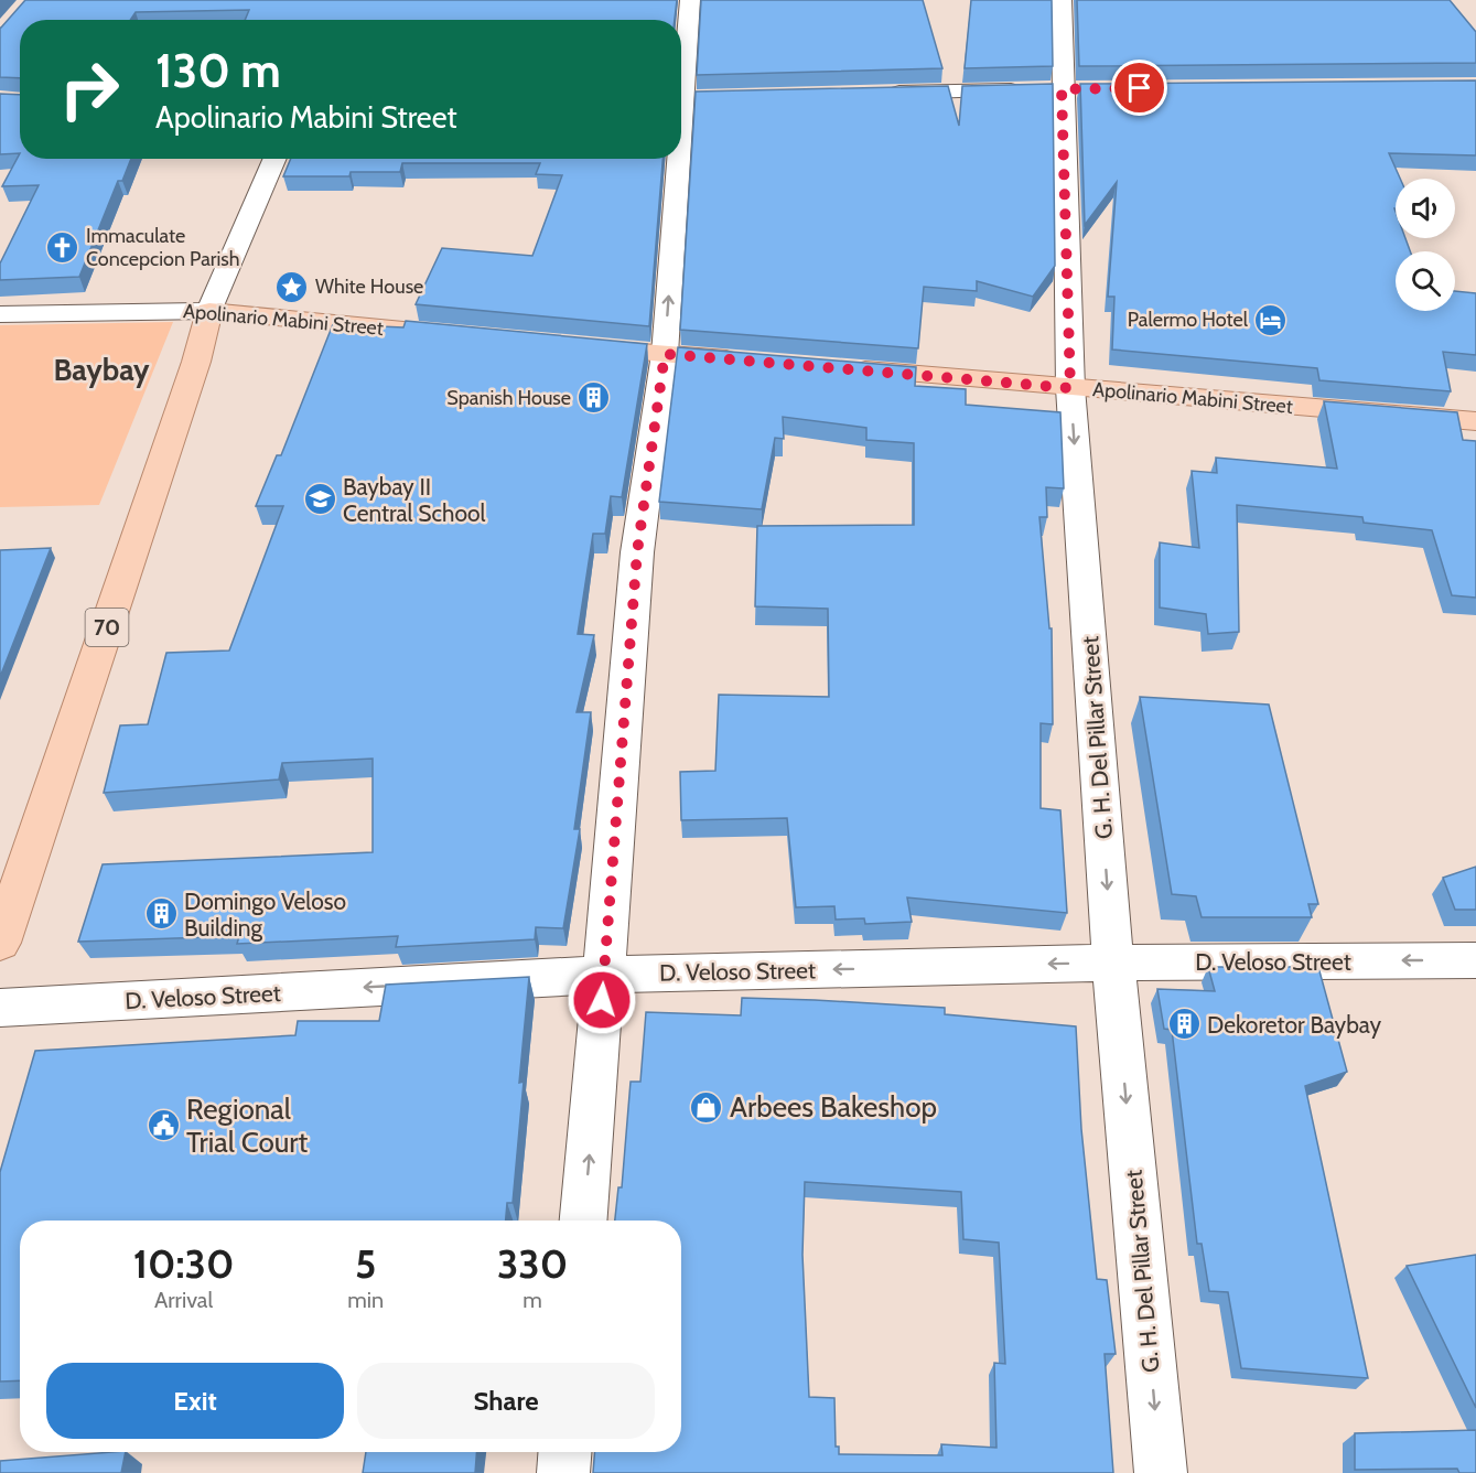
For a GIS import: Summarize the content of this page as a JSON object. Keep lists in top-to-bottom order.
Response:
{
  "streets": {
    "main road": ["Apolinario Mabini Street", "70"],
    "street": ["G. H. Del Pillar Street", "D. Veloso Street"]
  },
  "crossings": [
    ["Apolinario Mabini Street", "70"],
    ["Apolinario Mabini Street", "G. H. Del Pillar Street"],
    ["G. H. Del Pillar Street", "D. Veloso Street"]
  ],
  "one_way": ["G. H. Del Pillar Street", "D. Veloso Street"],
  "districts": ["Baybay"],
  "places": {
    "church": ["Immaculate Concepcion Parish"],
    "place": ["White House"],
    "hotel": ["Palermo Hotel"],
    "building": ["Spanish House", "Domingo Veloso Building", "Dekoretor Baybay"],
    "school or university": ["Baybay II Central School"],
    "shop": ["Arbees Bakeshop"],
    "public building": ["Regional Trial Court"]
  },
  "page": {
    "turn": ["130 m", "Apolinario Mabini Street"],
    "eta": [
      "10:30",
      "Arrival",
      "5",
      "min",
      "330",
      "m"
    ],
    "buttons": ["Exit", "Share"]
  }
}
